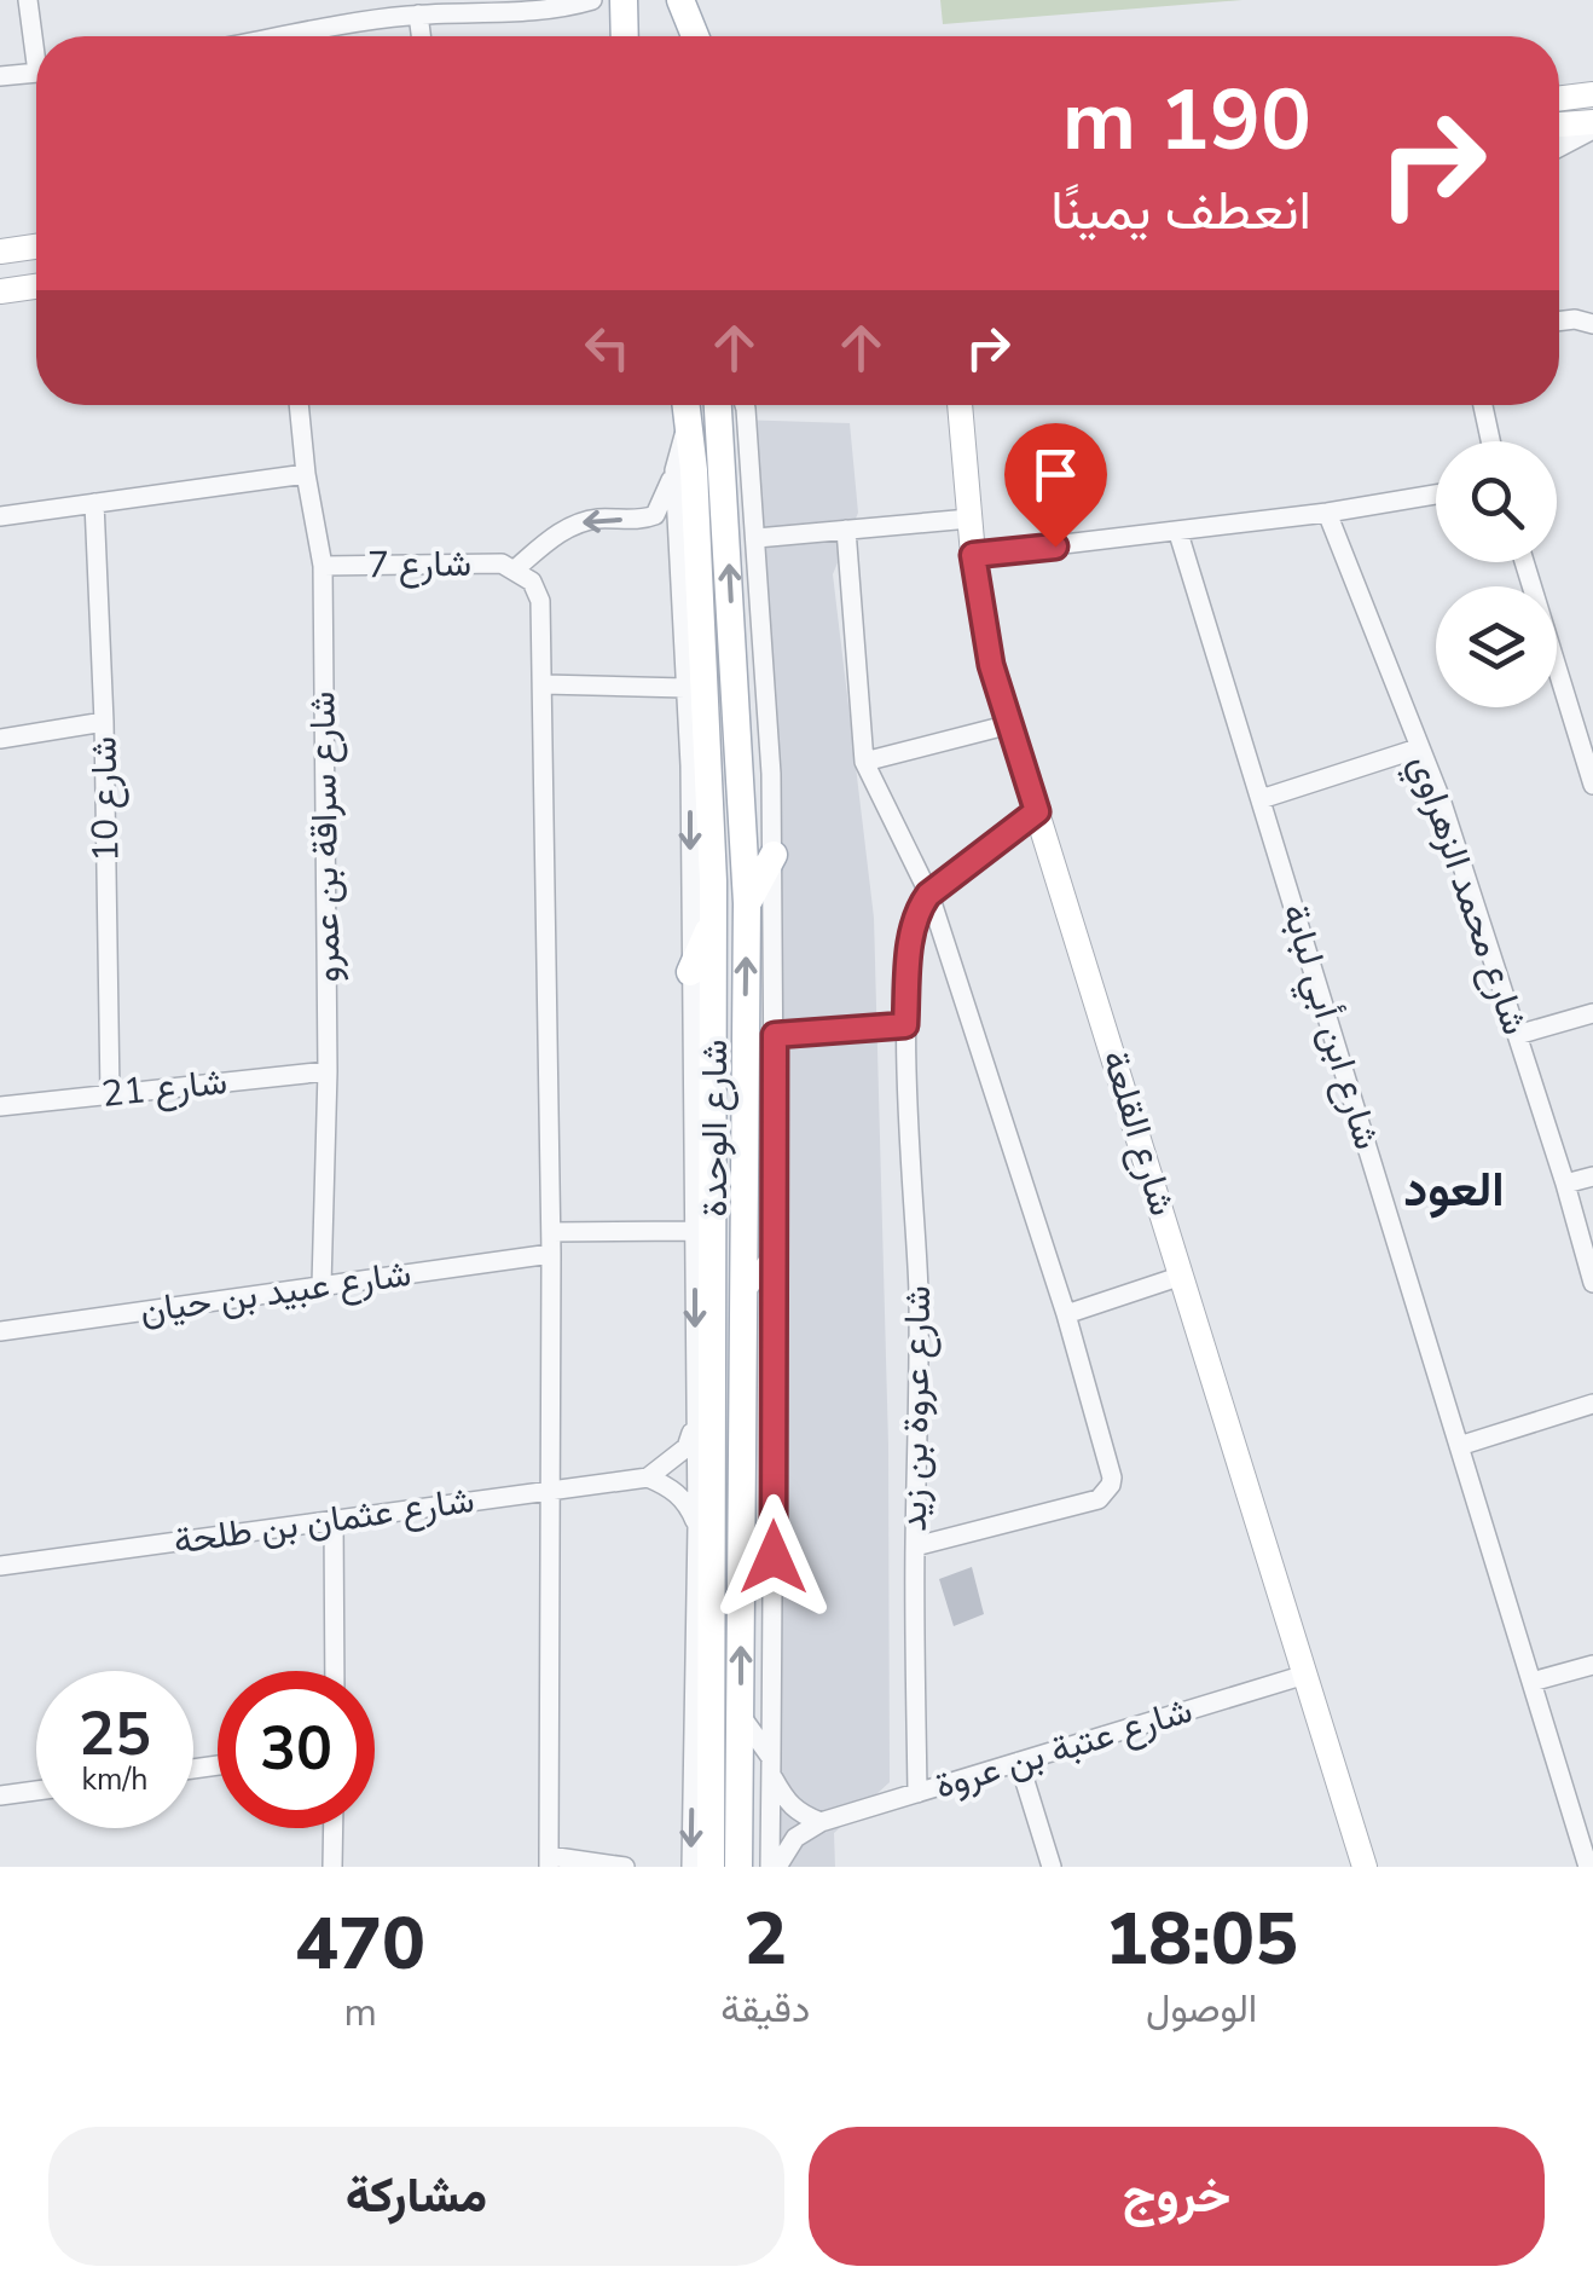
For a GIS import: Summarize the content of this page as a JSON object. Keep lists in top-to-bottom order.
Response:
{
  "streets": {
    "main road": ["شارع الوحدة"],
    "street": [
      "شارع 7",
      "شارع 10",
      "شارع سراقة بن عمرو",
      "شارع محمد الزهراوي",
      "شارع ابن أبي لبابة",
      "شارع 21",
      "شارع القلعة",
      "شارع عبيد بن حيان",
      "شارع عروة بن زيد",
      "شارع عثمان بن طلحة",
      "شارع عتبة بن عروة"
    ]
  },
  "crossings": [
    ["شارع 7", "شارع سراقة بن عمرو"],
    ["شارع 10", "شارع 21"],
    ["شارع سراقة بن عمرو", "شارع 21"],
    ["شارع سراقة بن عمرو", "شارع عبيد بن حيان"],
    ["شارع القلعة", "شارع عتبة بن عروة"],
    ["شارع عروة بن زيد", "شارع عتبة بن عروة"]
  ],
  "districts": ["العود"],
  "page": {
    "turn": ["190 m", "انعطف يمينًا"],
    "speed": "25 km/h",
    "limit": "30",
    "eta": [
      "18:05",
      "الوصول",
      "2",
      "دقيقة",
      "470",
      "m"
    ],
    "buttons": ["خروج", "مشاركة"]
  }
}
